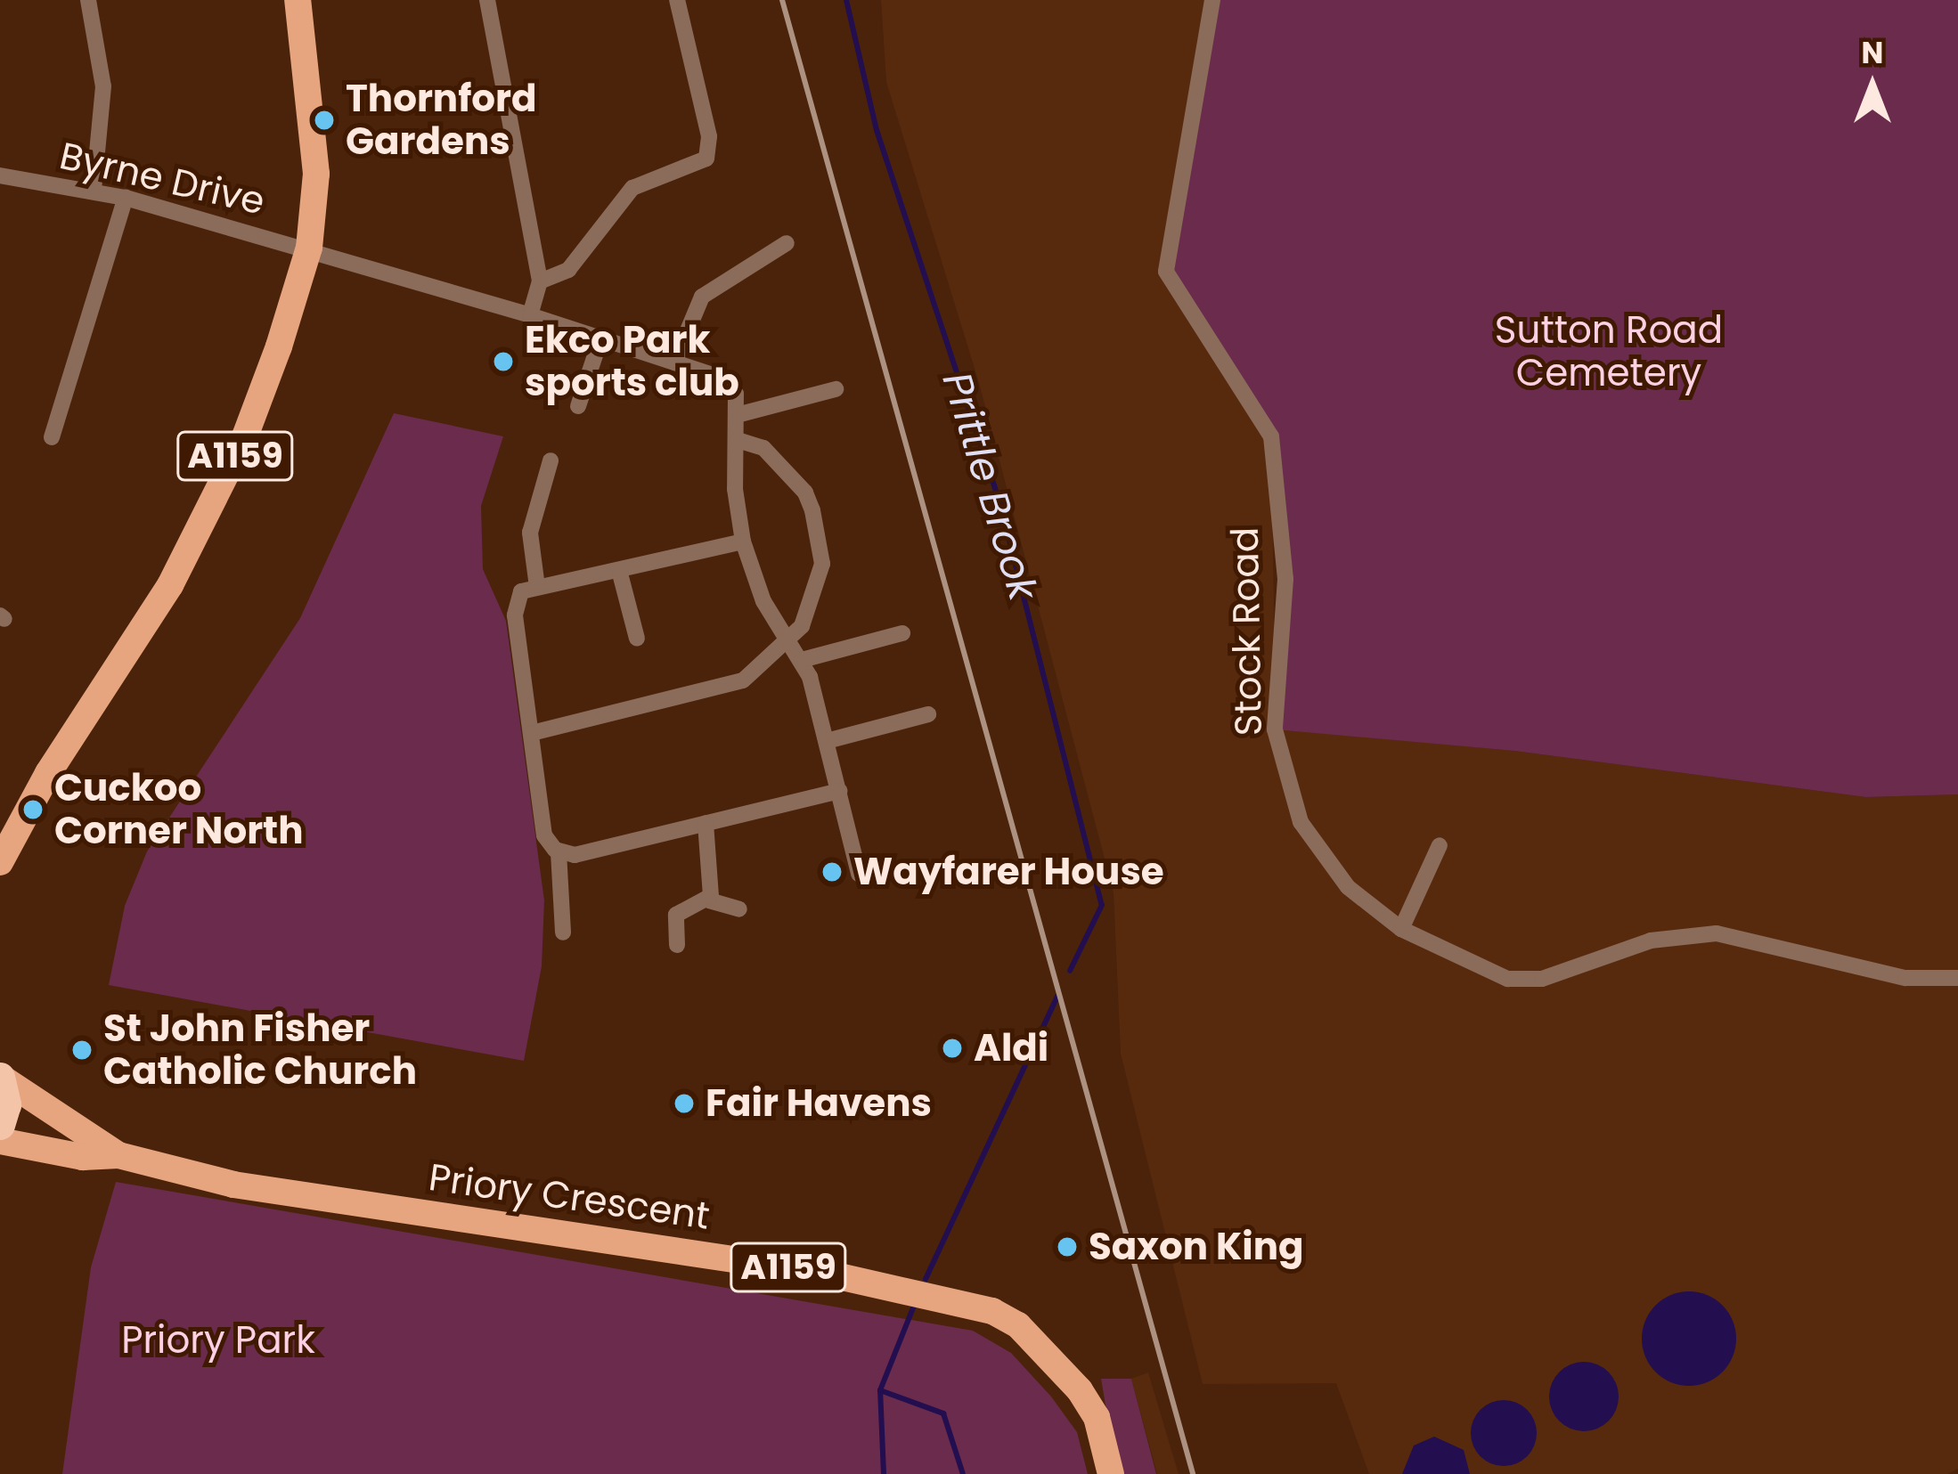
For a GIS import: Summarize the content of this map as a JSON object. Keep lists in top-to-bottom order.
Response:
{
  "streets": {
    "main road": ["A1159", "Priory Crescent"],
    "street": ["Byrne Drive", "Stock Road"]
  },
  "crossings": [
    ["Byrne Drive", "A1159"]
  ],
  "water": ["Prittle Brook"],
  "parks": ["Sutton Road Cemetery", "Priory Park"],
  "places": [
    "Thornford Gardens",
    "Ekco Park sports club",
    "Cuckoo Corner North",
    "Wayfarer House",
    "Aldi",
    "St John Fisher Catholic Church",
    "Fair Havens",
    "Saxon King"
  ],
  "north": "top"
}
